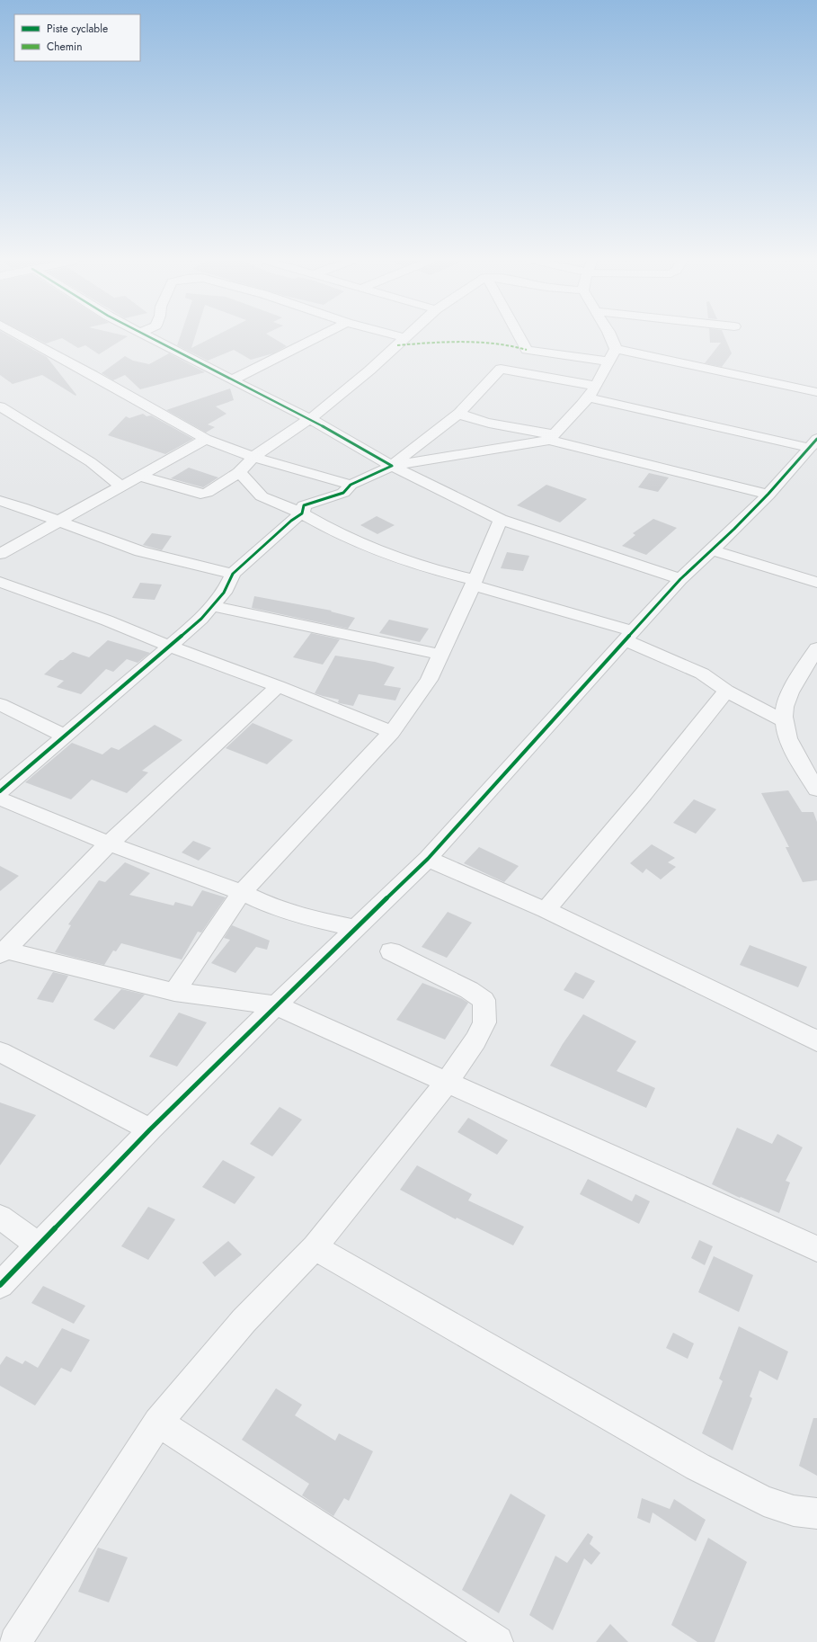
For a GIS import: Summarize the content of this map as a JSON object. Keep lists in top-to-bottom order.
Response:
{
  "legend": ["Piste cyclable", "Chemin"]
}
